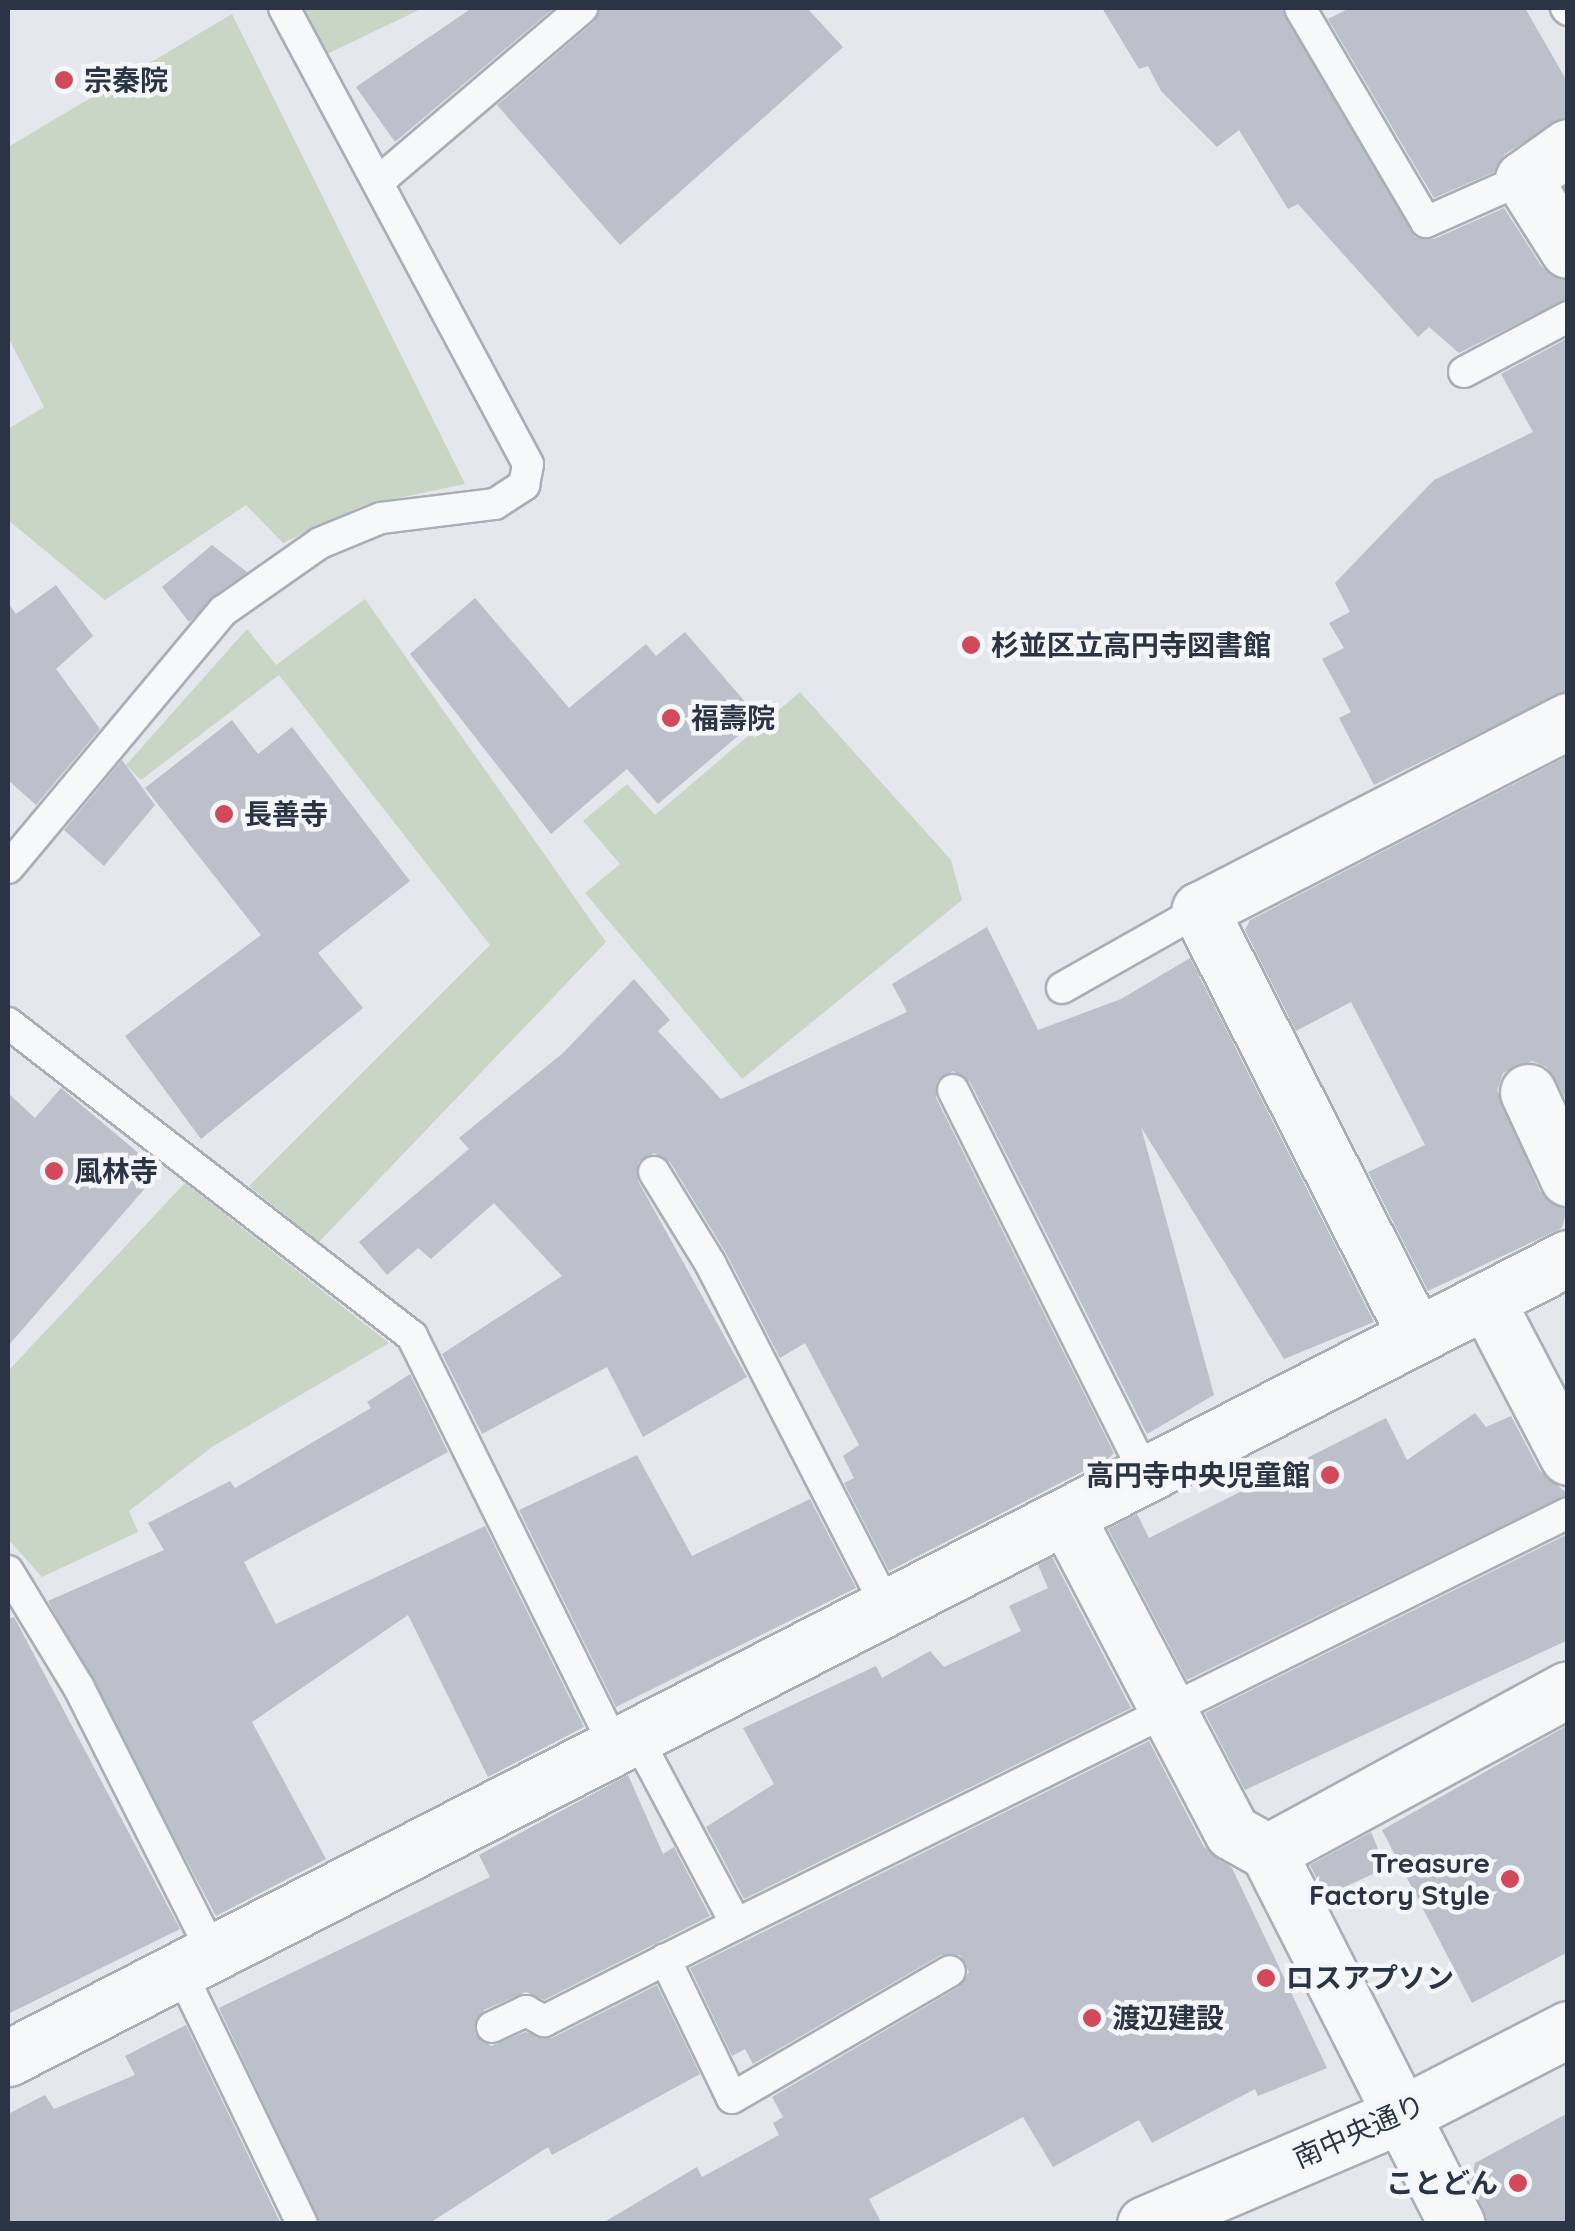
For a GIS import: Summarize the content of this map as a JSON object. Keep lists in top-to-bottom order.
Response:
{
  "streets": {
    "street": ["南中央通り"]
  },
  "places": [
    "宗秦院",
    "杉並区立高円寺図書館",
    "福壽院",
    "長善寺",
    "風林寺",
    "高円寺中央児童館",
    "Treasure Factory Style",
    "ロスアプソン",
    "渡辺建設",
    "ことどん"
  ]
}
